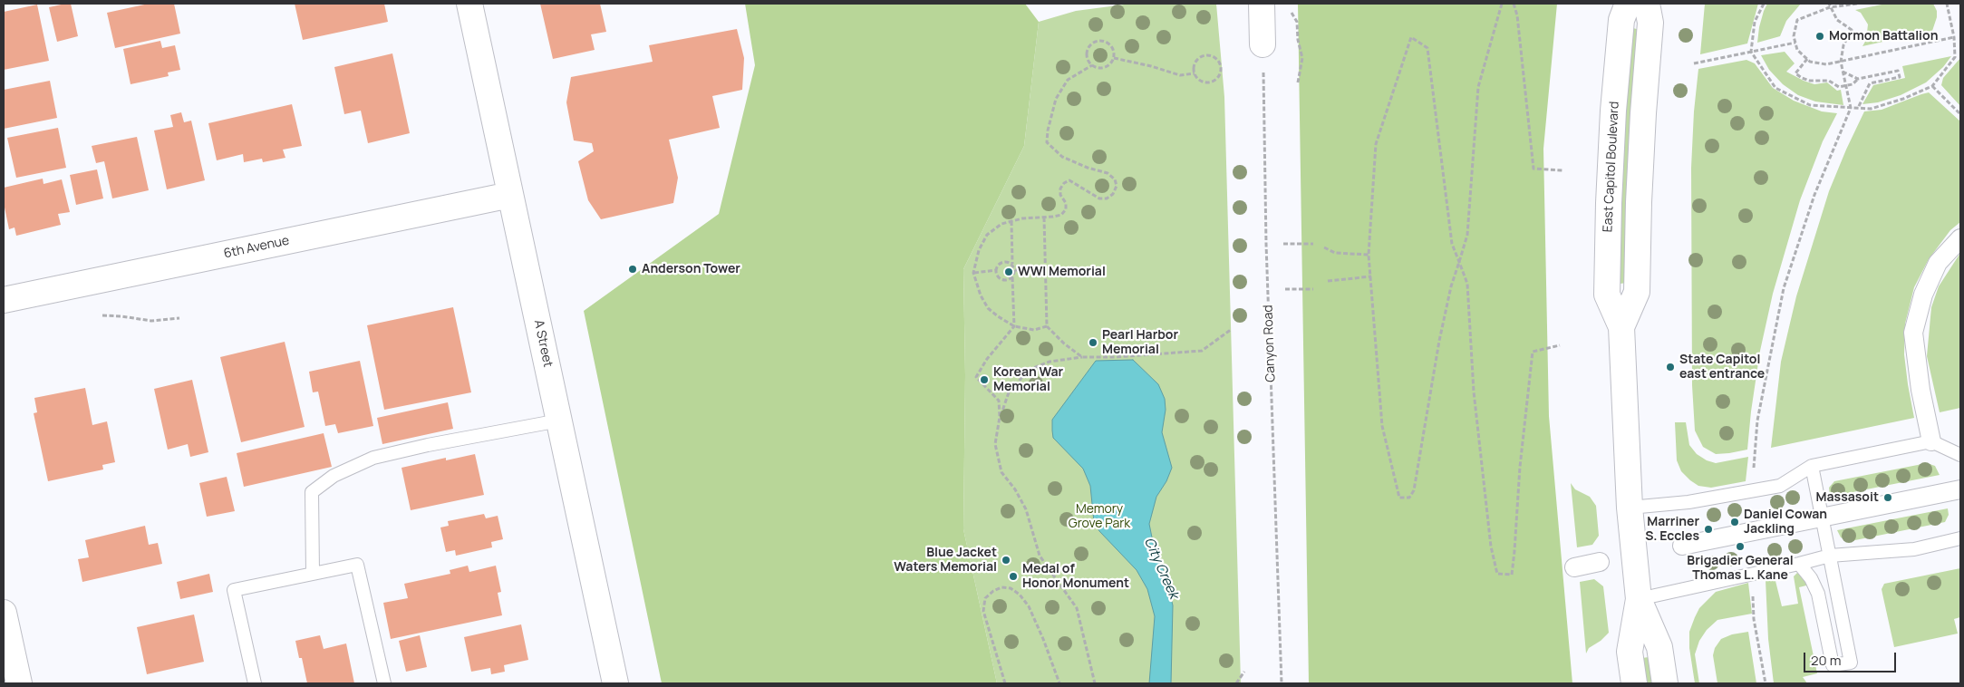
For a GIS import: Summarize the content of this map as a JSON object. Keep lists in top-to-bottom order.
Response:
{
  "streets": {
    "street": ["East Capitol Boulevard", "6th Avenue", "A Street"],
    "path": ["Canyon Road"]
  },
  "crossings": [
    ["6th Avenue", "A Street"]
  ],
  "water": ["City Creek"],
  "parks": ["Memory Grove Park"],
  "places": [
    "Mormon Battalion",
    "Anderson Tower",
    "WWI Memorial",
    "Pearl Harbor Memorial",
    "State Capitol east entrance",
    "Korean War Memorial",
    "Massasoit",
    "Daniel Cowan Jackling",
    "Marriner S. Eccles",
    "Brigadier General Thomas L. Kane",
    "Blue Jacket Waters Memorial",
    "Medal of Honor Monument"
  ],
  "scale_bar": "20 m"
}
